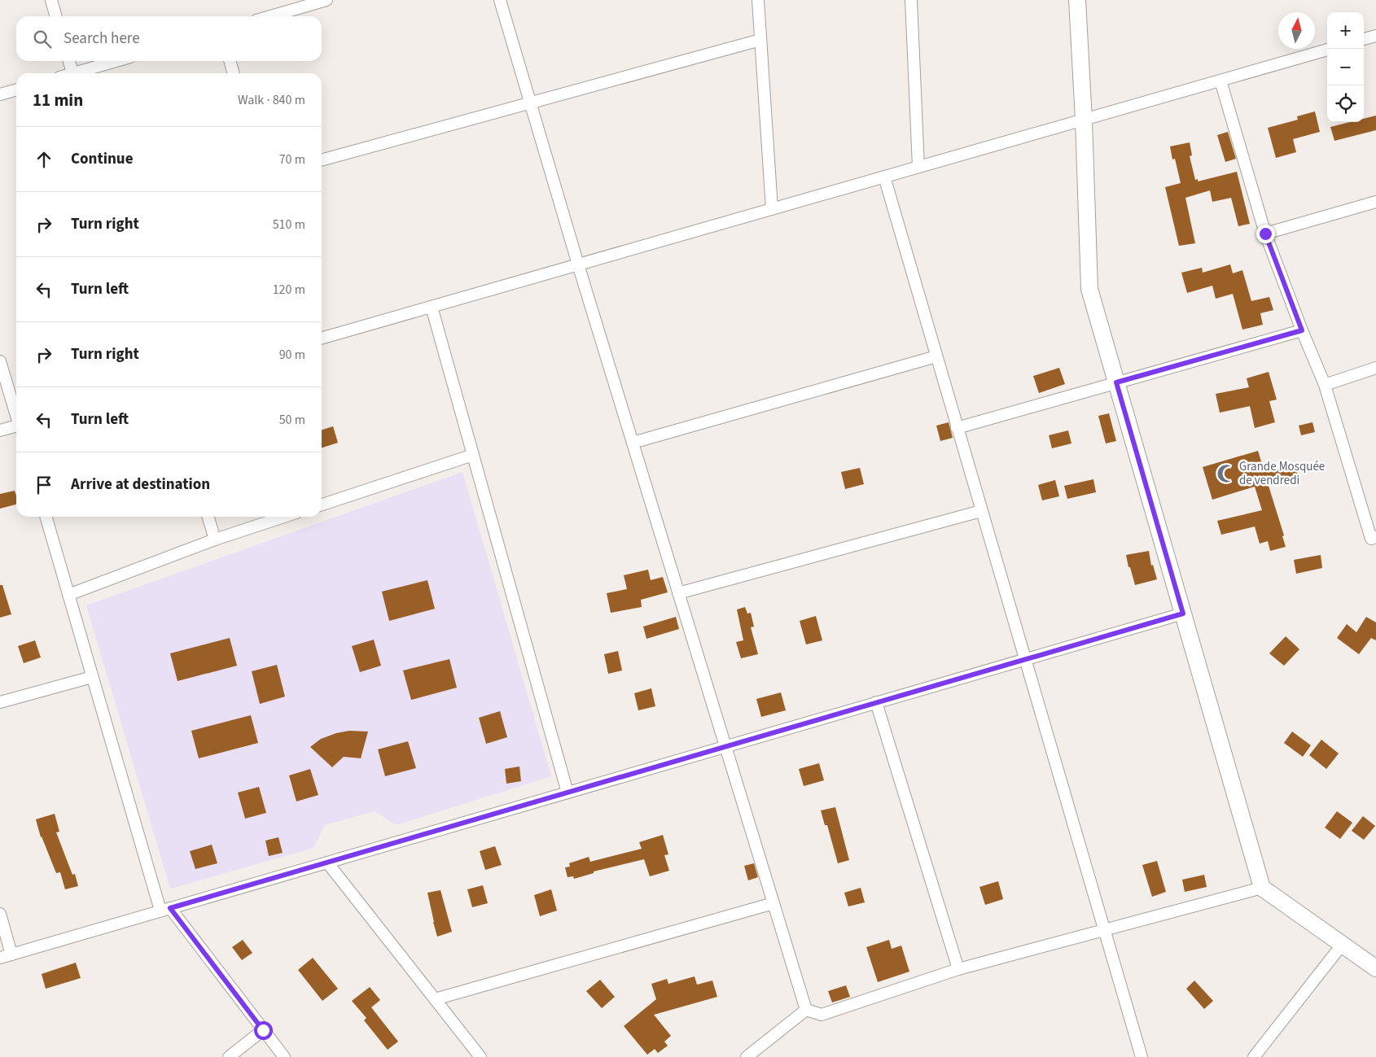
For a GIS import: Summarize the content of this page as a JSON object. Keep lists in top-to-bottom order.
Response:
{
  "places": {
    "mosque": ["Grande Mosquée de vendredi"]
  },
  "north": "top",
  "page": {
    "map_buttons": ["+", "−"],
    "search": "Search here",
    "heading": ["11 min", "Walk · 840 m"],
    "list": [
      ["Continue", "70 m"],
      ["Turn right", "510 m"],
      ["Turn left", "120 m"],
      ["Turn right", "90 m"],
      ["Turn left", "50 m"],
      "Arrive at destination"
    ]
  }
}
